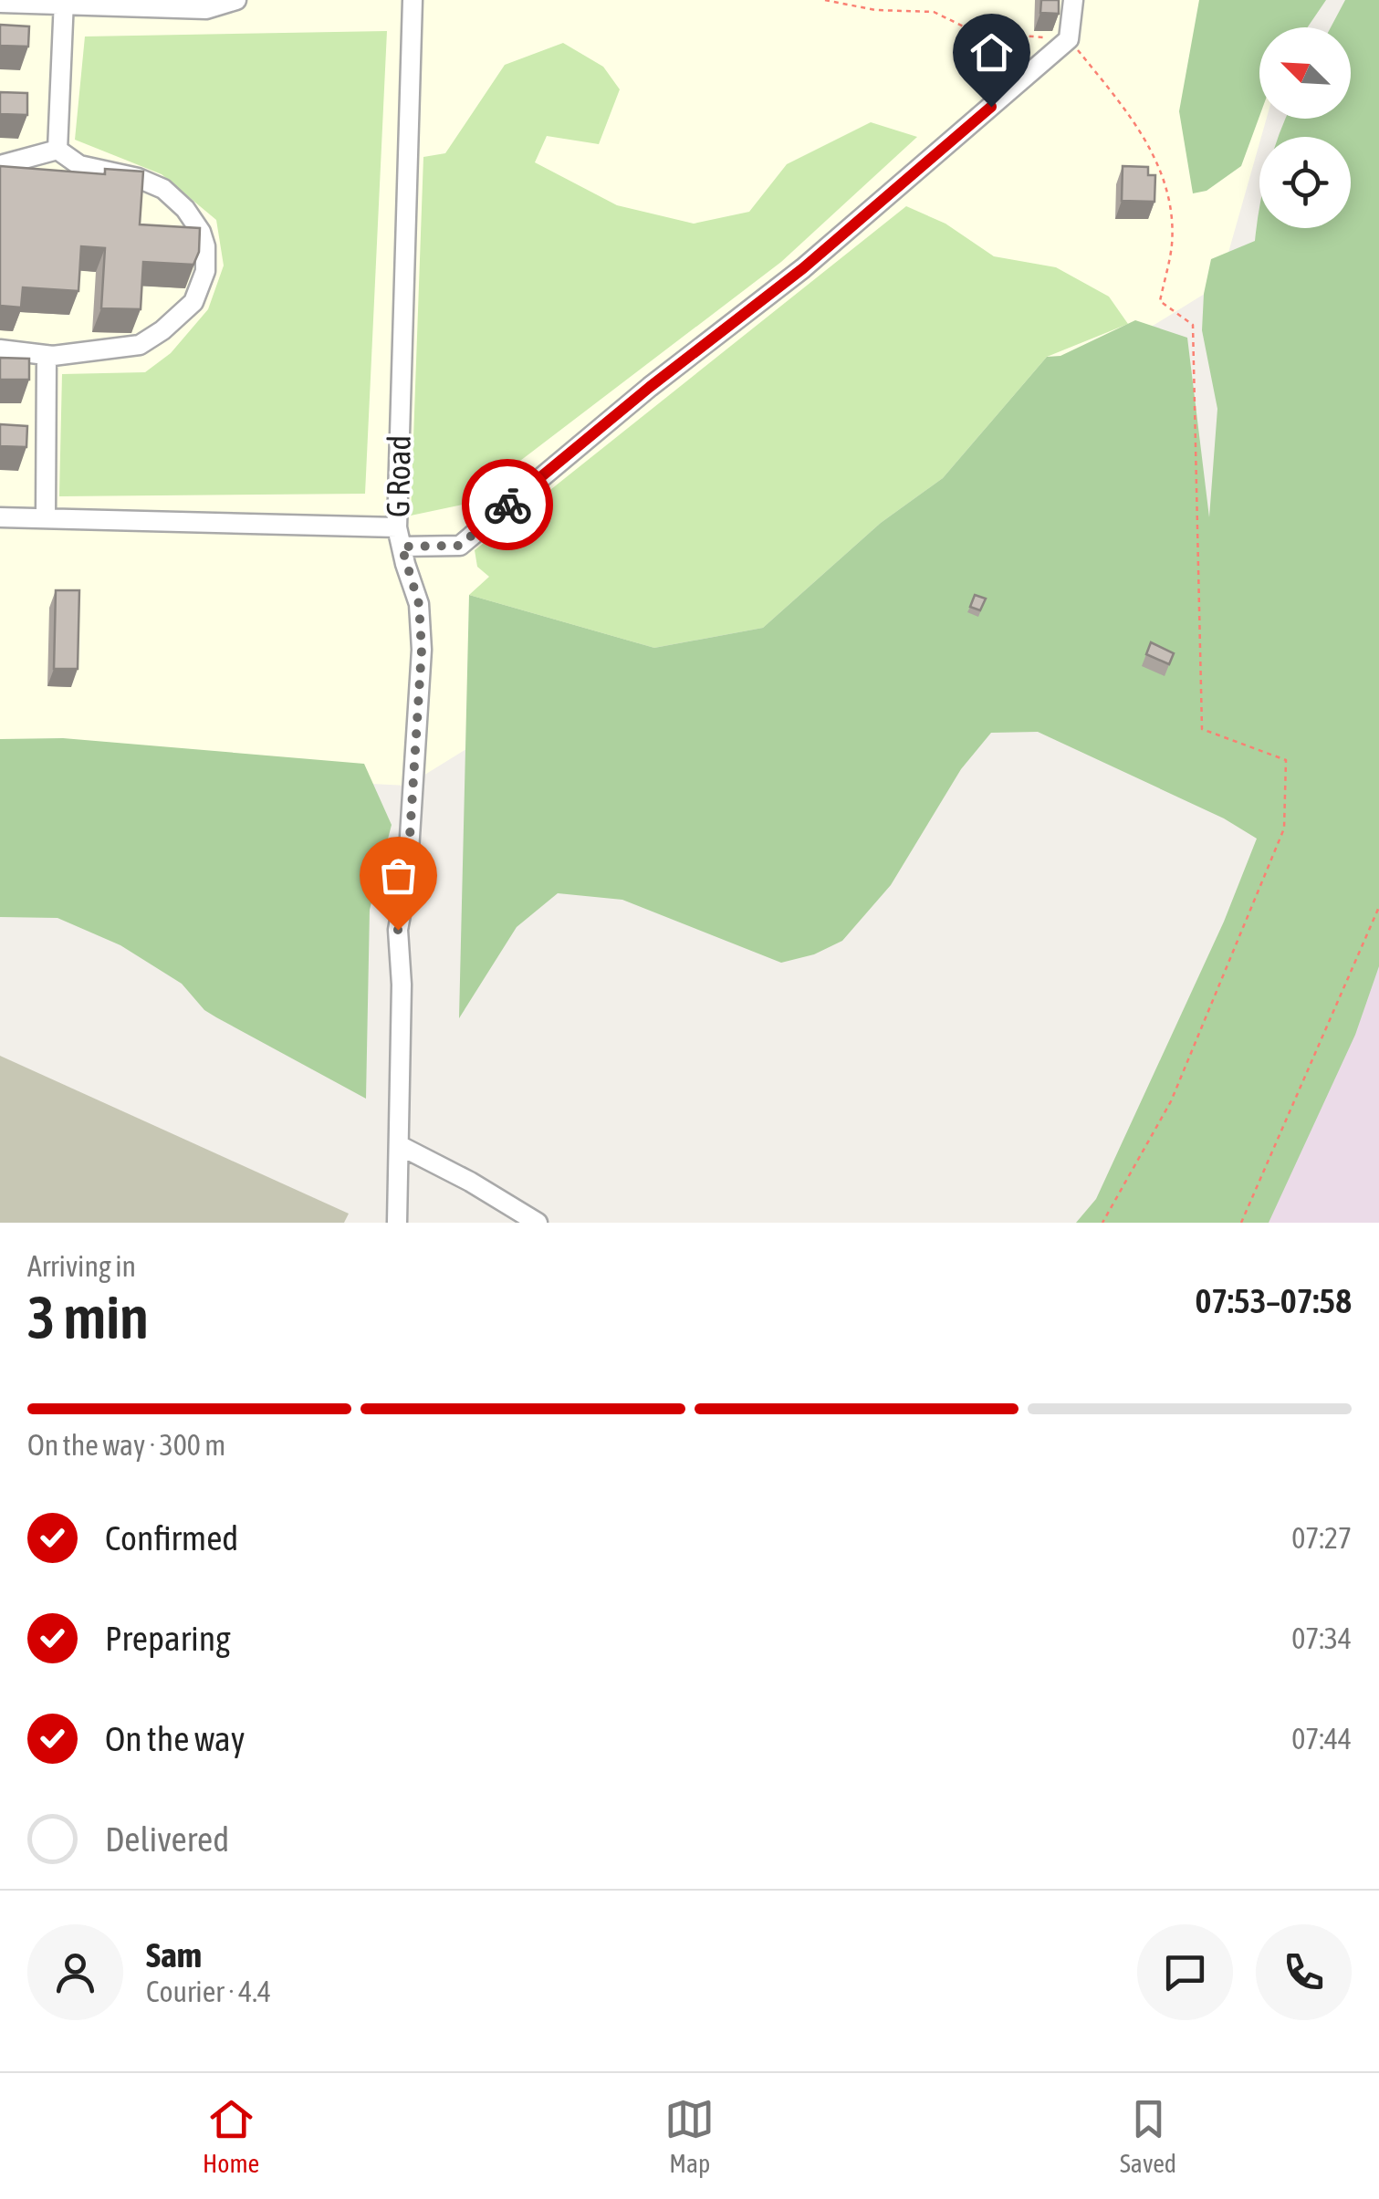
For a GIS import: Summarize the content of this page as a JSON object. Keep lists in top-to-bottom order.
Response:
{
  "streets": {
    "street": ["G Road"]
  },
  "north": "top left",
  "page": {
    "heading": ["3 min", "Arriving in", "07:53–07:58"],
    "panel": ["Sam", "Courier · 4.4"],
    "bar": "On the way · 300 m",
    "list": [
      ["Confirmed", "07:27"],
      ["Preparing", "07:34"],
      ["On the way", "07:44"],
      "Delivered"
    ],
    "tabs": ["Home", "Map", "Saved"]
  }
}
